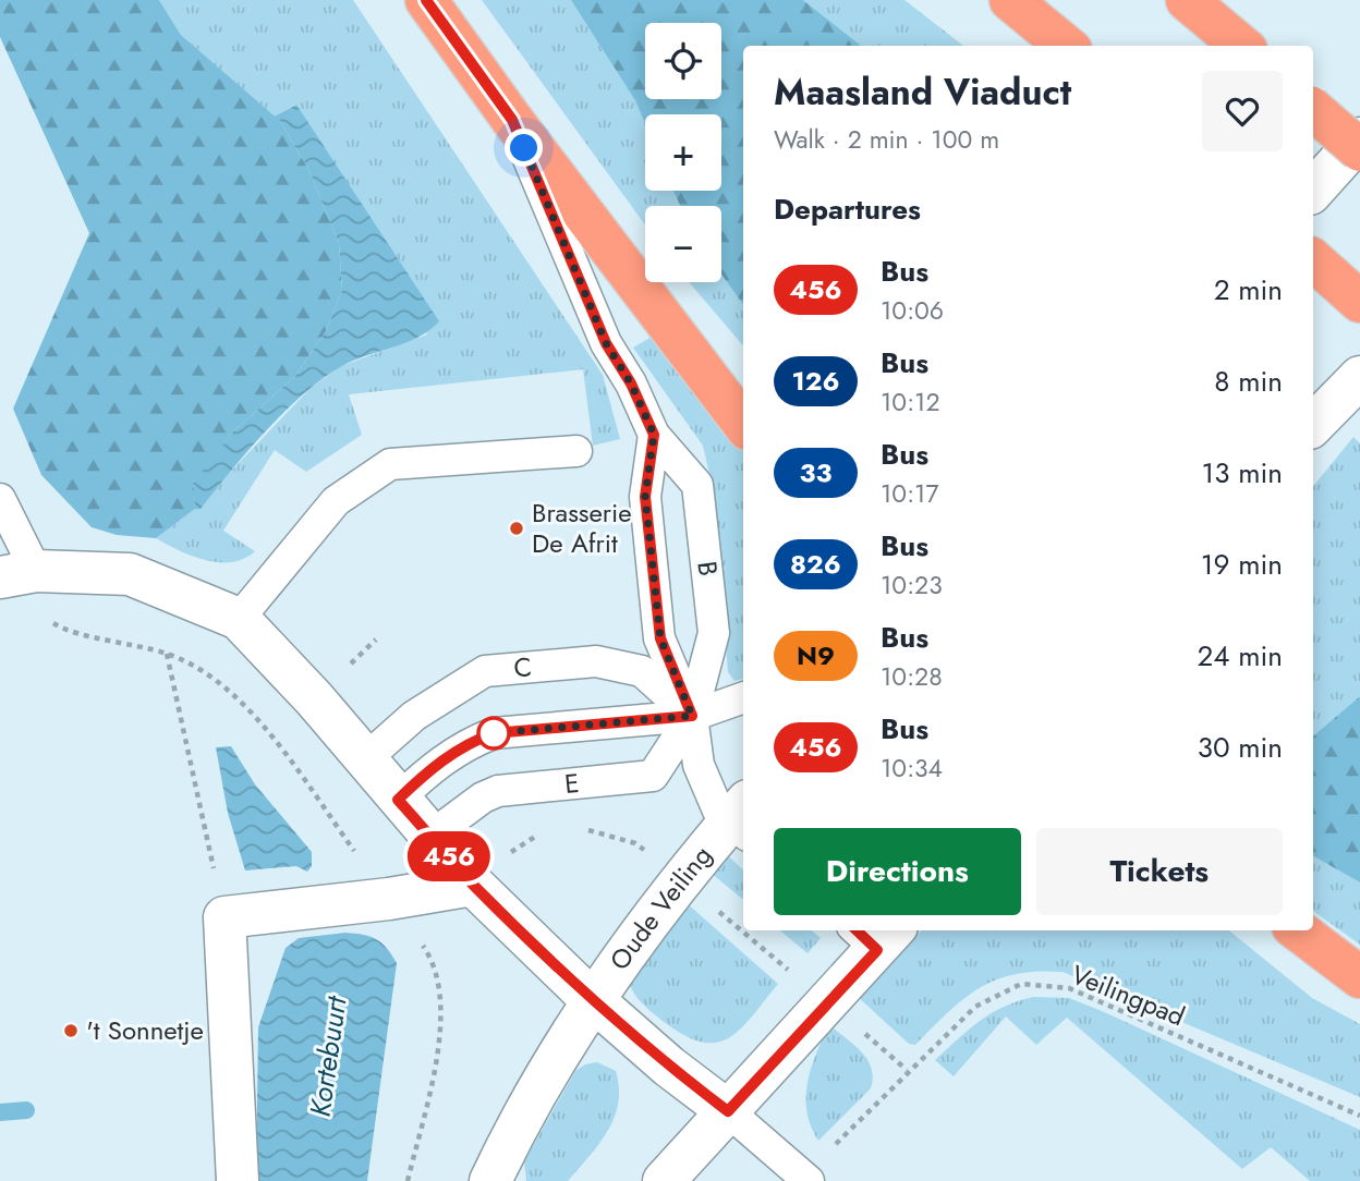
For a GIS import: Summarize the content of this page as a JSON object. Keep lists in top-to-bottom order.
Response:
{
  "streets": {
    "street": ["Oude Veiling"],
    "lane": ["B", "C", "E"],
    "path": ["Veilingpad"]
  },
  "crossings": [
    ["B", "C"],
    ["B", "E"],
    ["C", "E"]
  ],
  "water": ["Kortebuurt"],
  "places": ["Brasserie De Afrit", "'t Sonnetje"],
  "lines": ["bus line 456"],
  "page": {
    "on_map": "456",
    "map_buttons": ["+", "−"],
    "heading": [
      ["Maasland Viaduct", "Walk · 2 min · 100 m"],
      "Departures"
    ],
    "list": [
      {
        "mark": "456",
        "name": "Bus",
        "note": "10:06",
        "value": "2 min"
      },
      {
        "mark": "126",
        "name": "Bus",
        "note": "10:12",
        "value": "8 min"
      },
      {
        "mark": "33",
        "name": "Bus",
        "note": "10:17",
        "value": "13 min"
      },
      {
        "mark": "826",
        "name": "Bus",
        "note": "10:23",
        "value": "19 min"
      },
      {
        "mark": "N9",
        "name": "Bus",
        "note": "10:28",
        "value": "24 min"
      },
      {
        "mark": "456",
        "name": "Bus",
        "note": "10:34",
        "value": "30 min"
      }
    ],
    "buttons": ["Directions", "Tickets"]
  }
}
